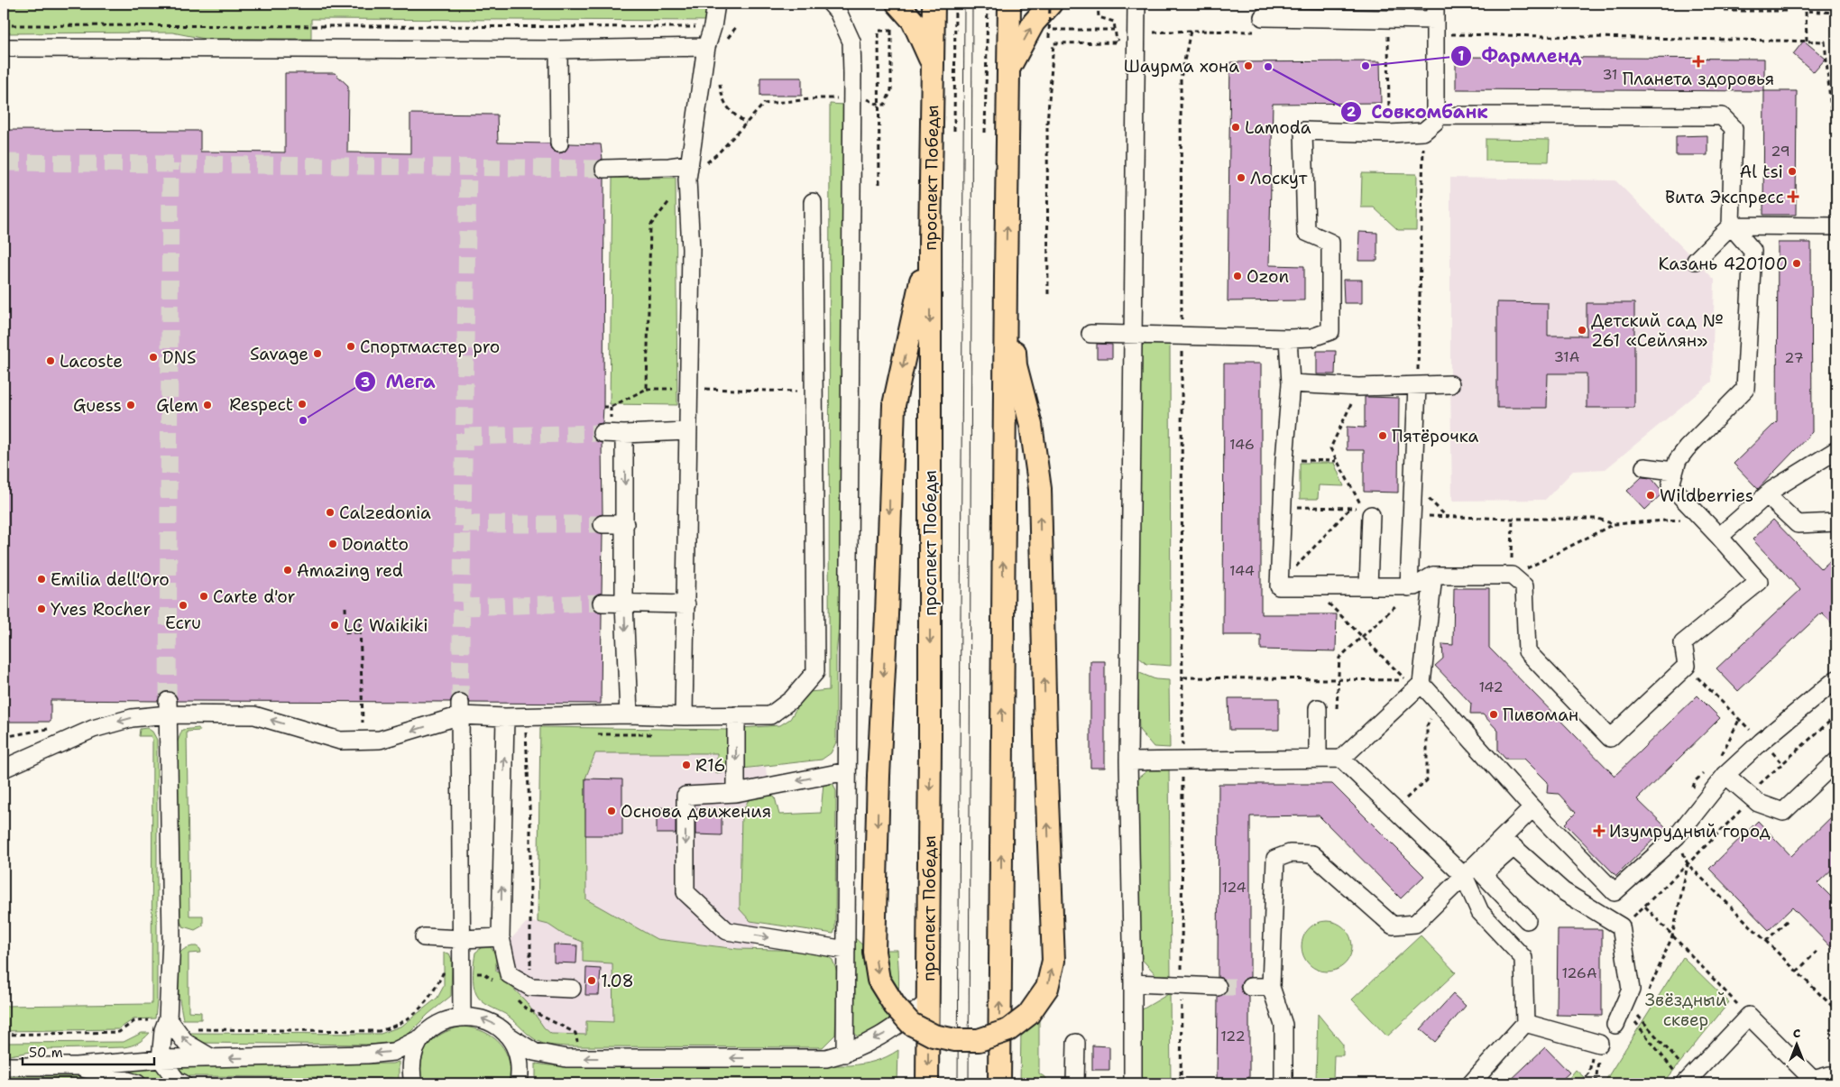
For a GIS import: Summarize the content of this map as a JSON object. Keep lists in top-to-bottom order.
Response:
{
  "streets": {
    "main road": ["проспект Победы"]
  },
  "parks": ["Звёздный сквер"],
  "places": {
    "health": ["Планета здоровья", "Вита Экспресс", "Изумрудный город"],
    "other": [
      "Шаурма хона",
      "Фармленд",
      "Совкомбанк",
      "Lamoda",
      "Al tsi",
      "Лоскут",
      "Казань 420100",
      "Ozon",
      "Детский сад № 261 «Сейлян»",
      "Спортмастер pro",
      "Savage",
      "DNS",
      "Lacoste",
      "Respect",
      "Guess",
      "Glem",
      "Мега",
      "Пятёрочка",
      "Wildberries",
      "Calzedonia",
      "Donatto",
      "Amazing red",
      "Emilia dell'Oro",
      "Carte d'or",
      "Ecru",
      "Yves Rocher",
      "LC Waikiki",
      "Пивоман",
      "R16",
      "Основа движения",
      "1.08"
    ]
  },
  "house_numbers": [
    "31",
    "29",
    "31А",
    "27",
    "146",
    "144",
    "142",
    "124",
    "126А",
    "122"
  ],
  "scale_bar": "50 m",
  "north": "top"
}
